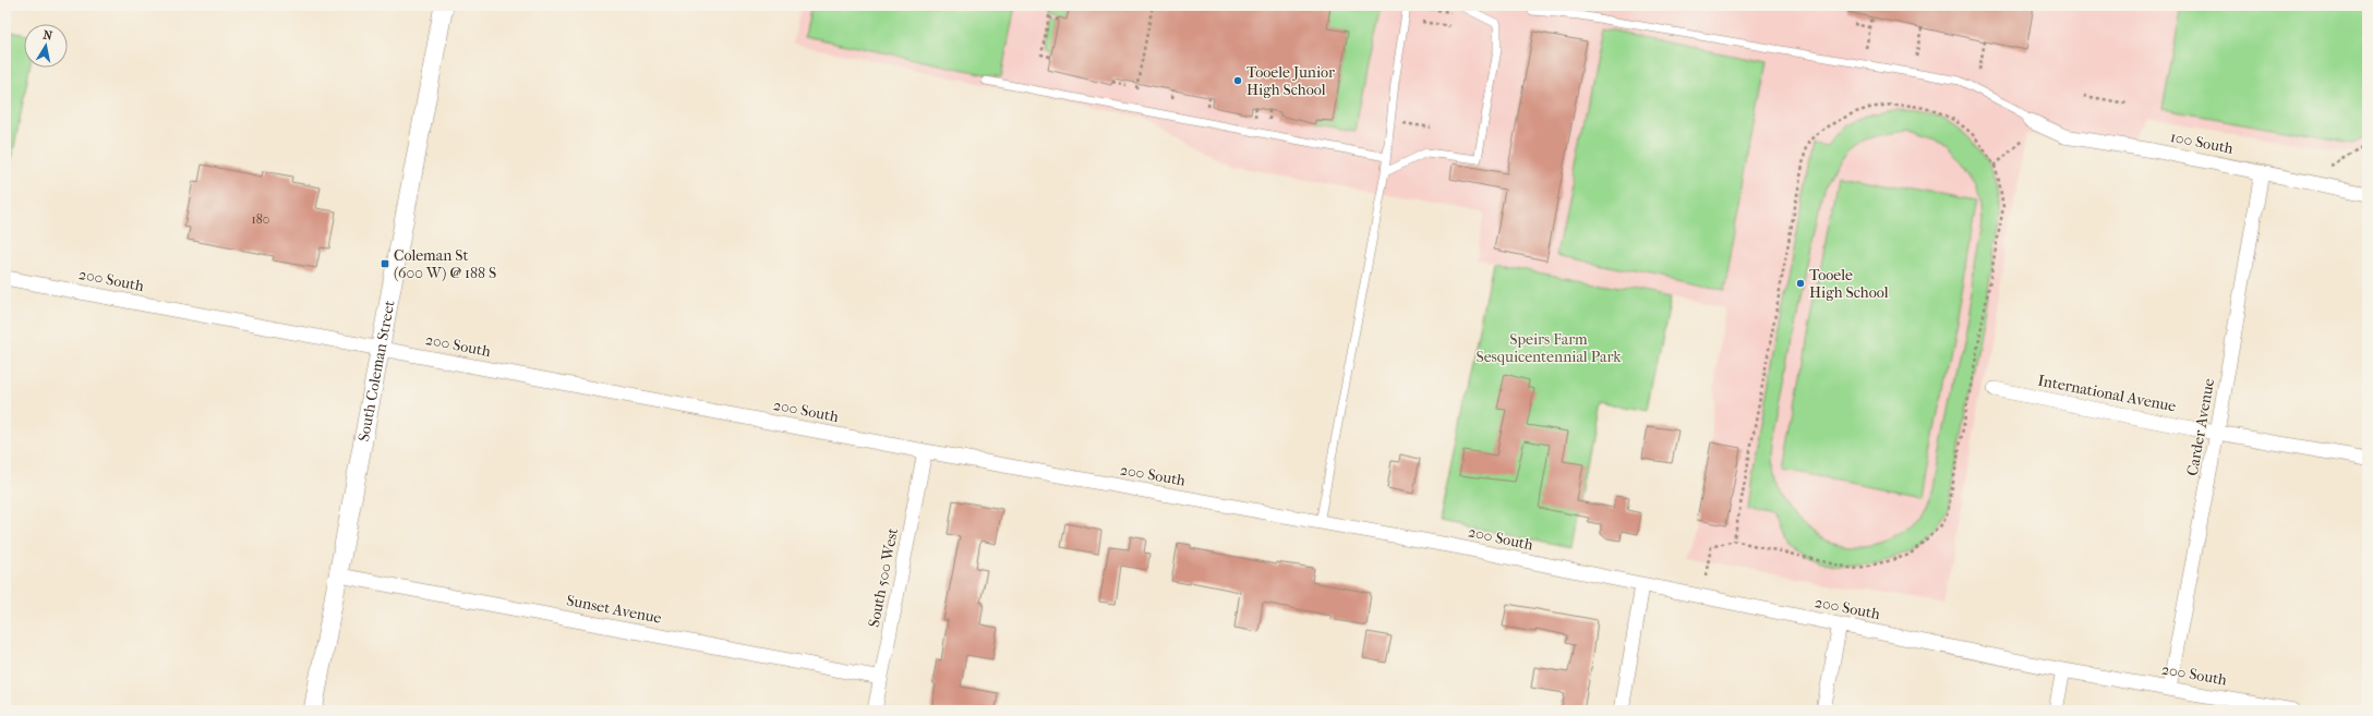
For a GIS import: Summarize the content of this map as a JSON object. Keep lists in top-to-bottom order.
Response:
{
  "streets": {
    "street": [
      "100 South",
      "200 South",
      "South Coleman Street",
      "International Avenue",
      "Carder Avenue",
      "South 500 West",
      "Sunset Avenue"
    ]
  },
  "crossings": [
    ["100 South", "Carder Avenue"],
    ["200 South", "South Coleman Street"],
    ["200 South", "Carder Avenue"],
    ["200 South", "South 500 West"],
    ["South Coleman Street", "Sunset Avenue"],
    ["International Avenue", "Carder Avenue"],
    ["South 500 West", "Sunset Avenue"]
  ],
  "parks": ["Speirs Farm Sesquicentennial Park"],
  "places": {
    "other": ["Tooele Junior High School", "Tooele High School"],
    "transit": ["Coleman St (600 W) @ 188 S"]
  },
  "house_numbers": ["180"],
  "north": "top"
}
